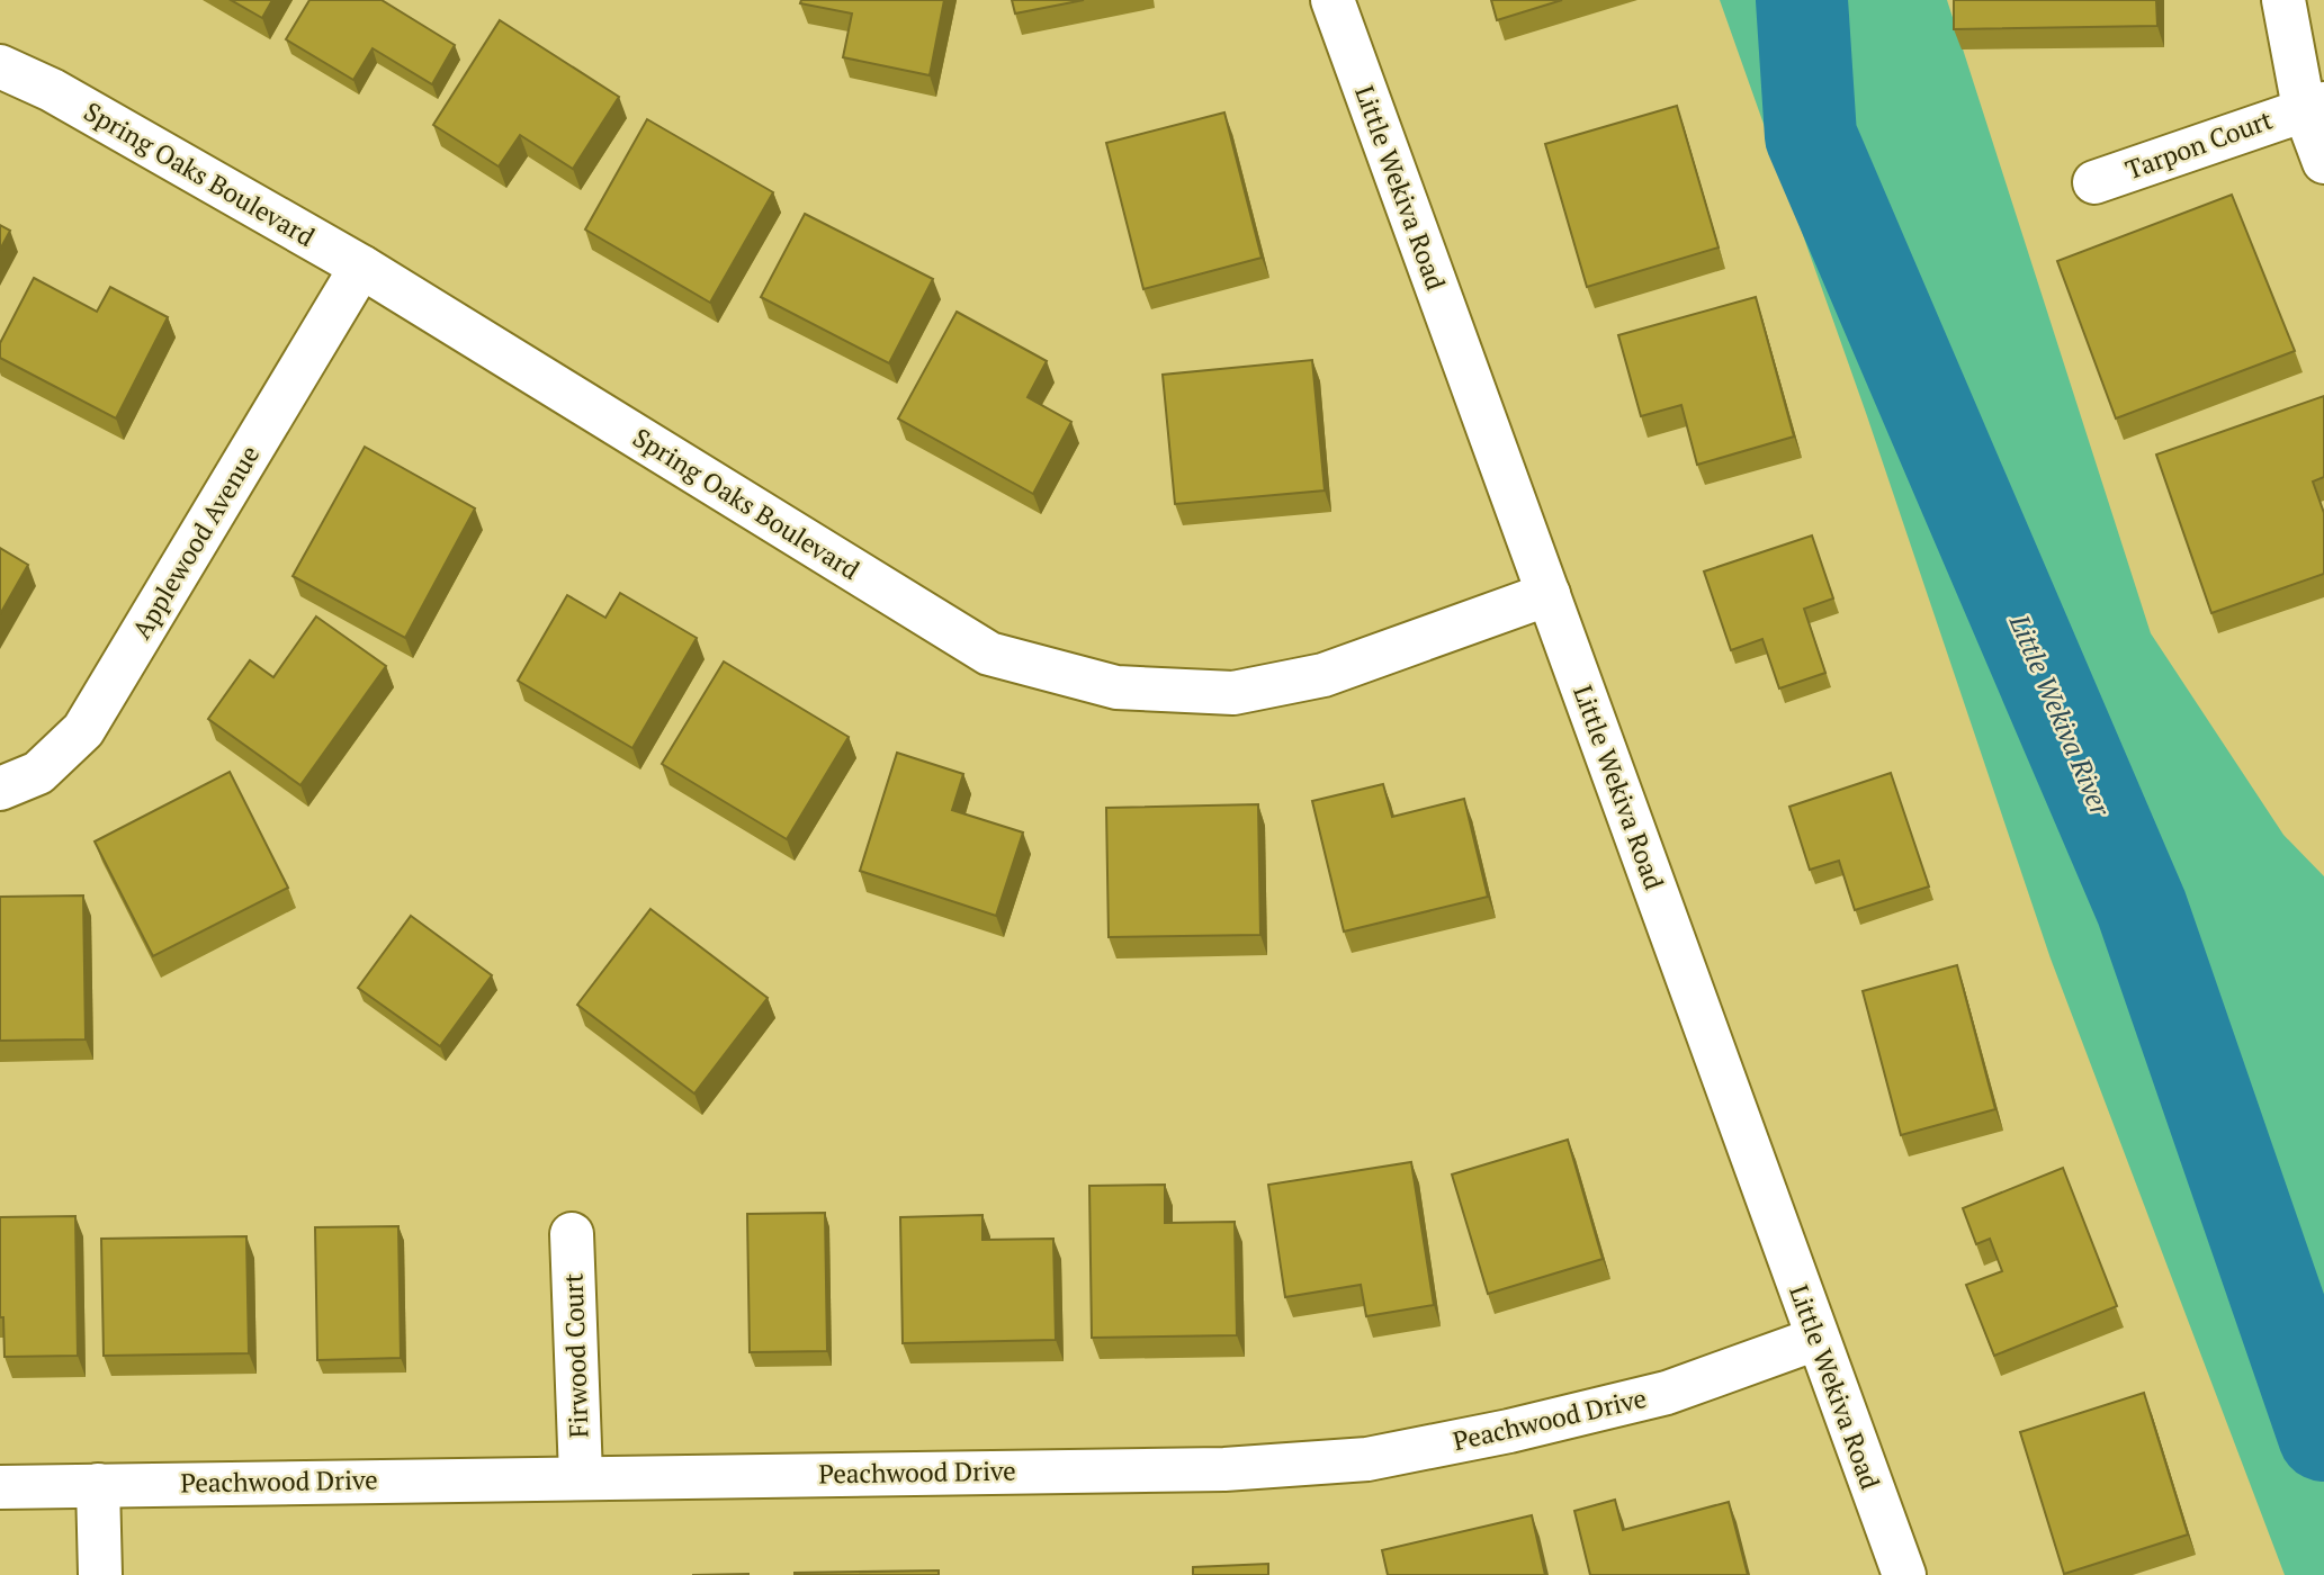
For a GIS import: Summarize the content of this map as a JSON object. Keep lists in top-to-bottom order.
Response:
{
  "streets": {
    "street": [
      "Tarpon Court",
      "Spring Oaks Boulevard",
      "Little Wekiva Road",
      "Applewood Avenue",
      "Firwood Court",
      "Peachwood Drive"
    ]
  },
  "crossings": [
    ["Spring Oaks Boulevard", "Little Wekiva Road"],
    ["Spring Oaks Boulevard", "Applewood Avenue"],
    ["Little Wekiva Road", "Peachwood Drive"],
    ["Firwood Court", "Peachwood Drive"]
  ],
  "water": ["Little Wekiva River"]
}
